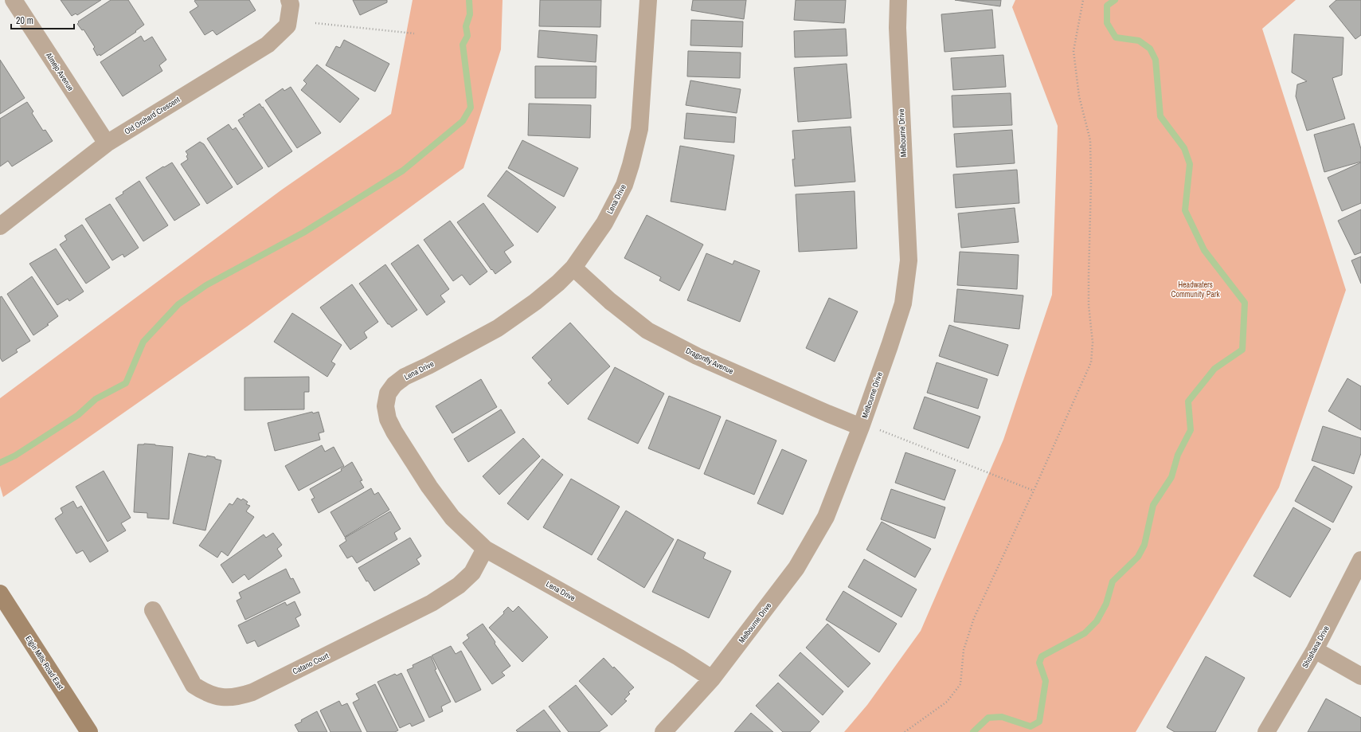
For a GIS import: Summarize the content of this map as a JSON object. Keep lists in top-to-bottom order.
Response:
{
  "streets": {
    "main road": ["Elgin Mills Road East"],
    "street": [
      "Almejo Avenue",
      "Old Orchard Crescent",
      "Melbourne Drive",
      "Lena Drive",
      "Dragonfly Avenue",
      "Shoshana Drive",
      "Catano Court"
    ]
  },
  "crossings": [
    ["Almejo Avenue", "Old Orchard Crescent"],
    ["Melbourne Drive", "Lena Drive"],
    ["Melbourne Drive", "Dragonfly Avenue"],
    ["Lena Drive", "Dragonfly Avenue"],
    ["Lena Drive", "Catano Court"]
  ],
  "parks": ["Headwaters Community Park"],
  "scale_bar": "20 m"
}
